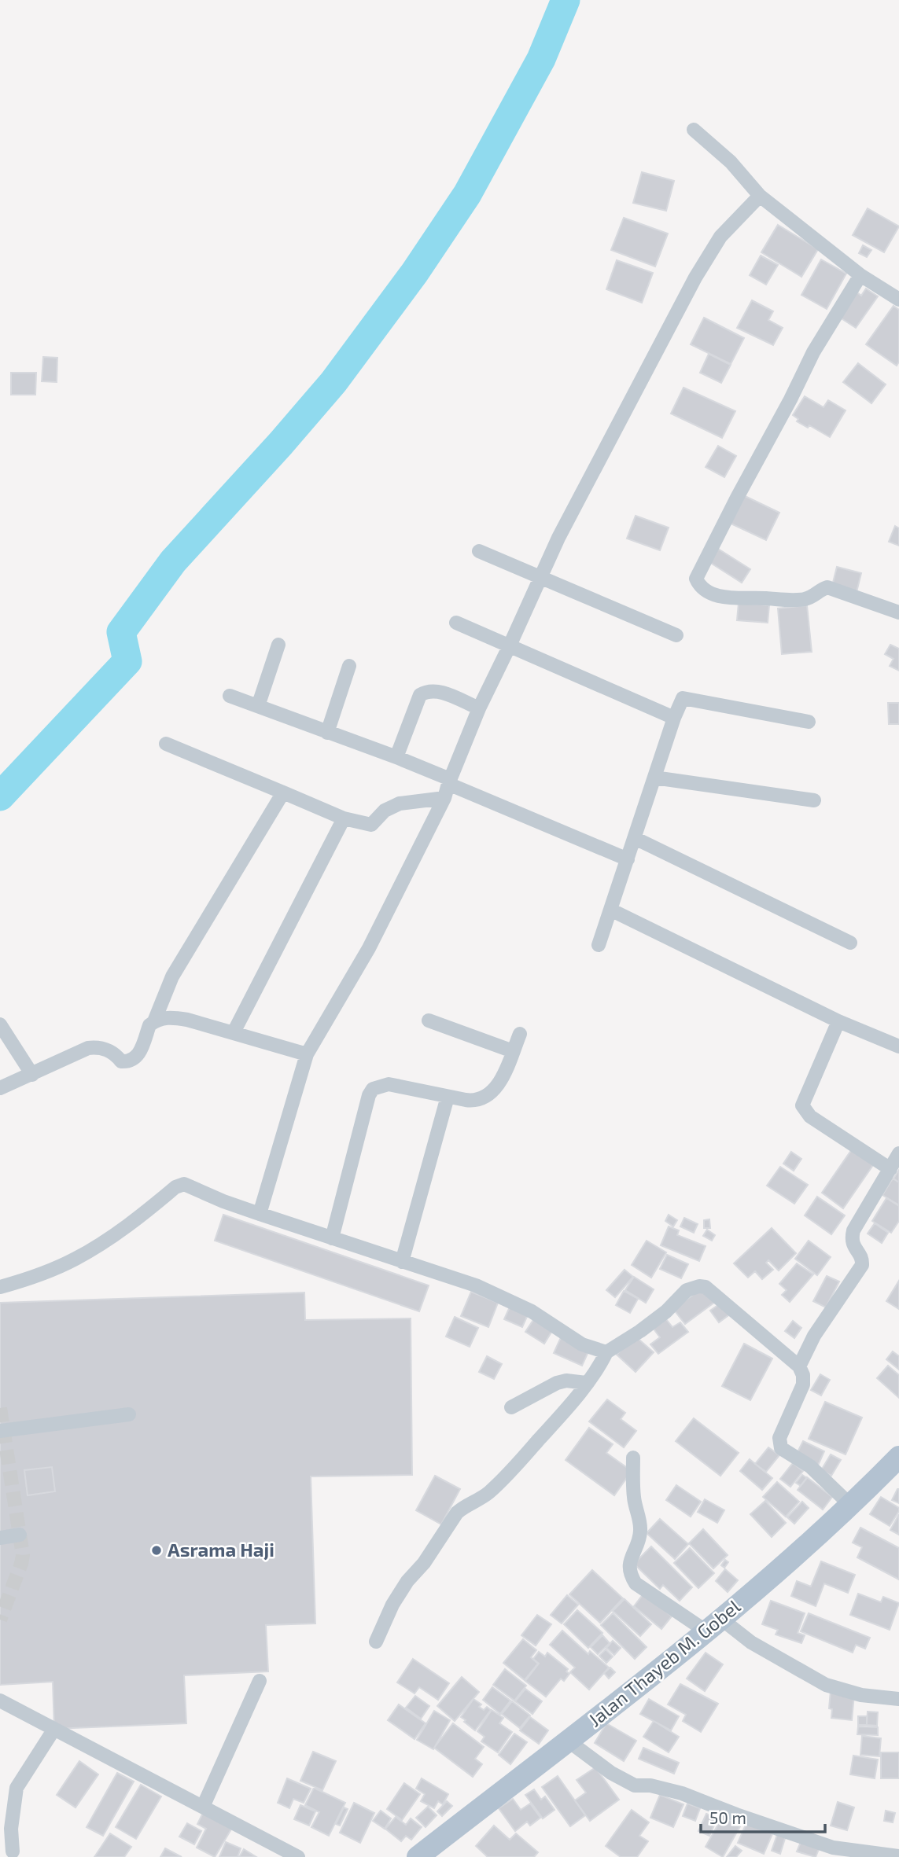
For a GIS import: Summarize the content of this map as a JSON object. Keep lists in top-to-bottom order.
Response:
{
  "streets": {
    "main road": ["Jalan Thayeb M. Gobel"]
  },
  "places": ["Asrama Haji"],
  "scale_bar": "50 m"
}
